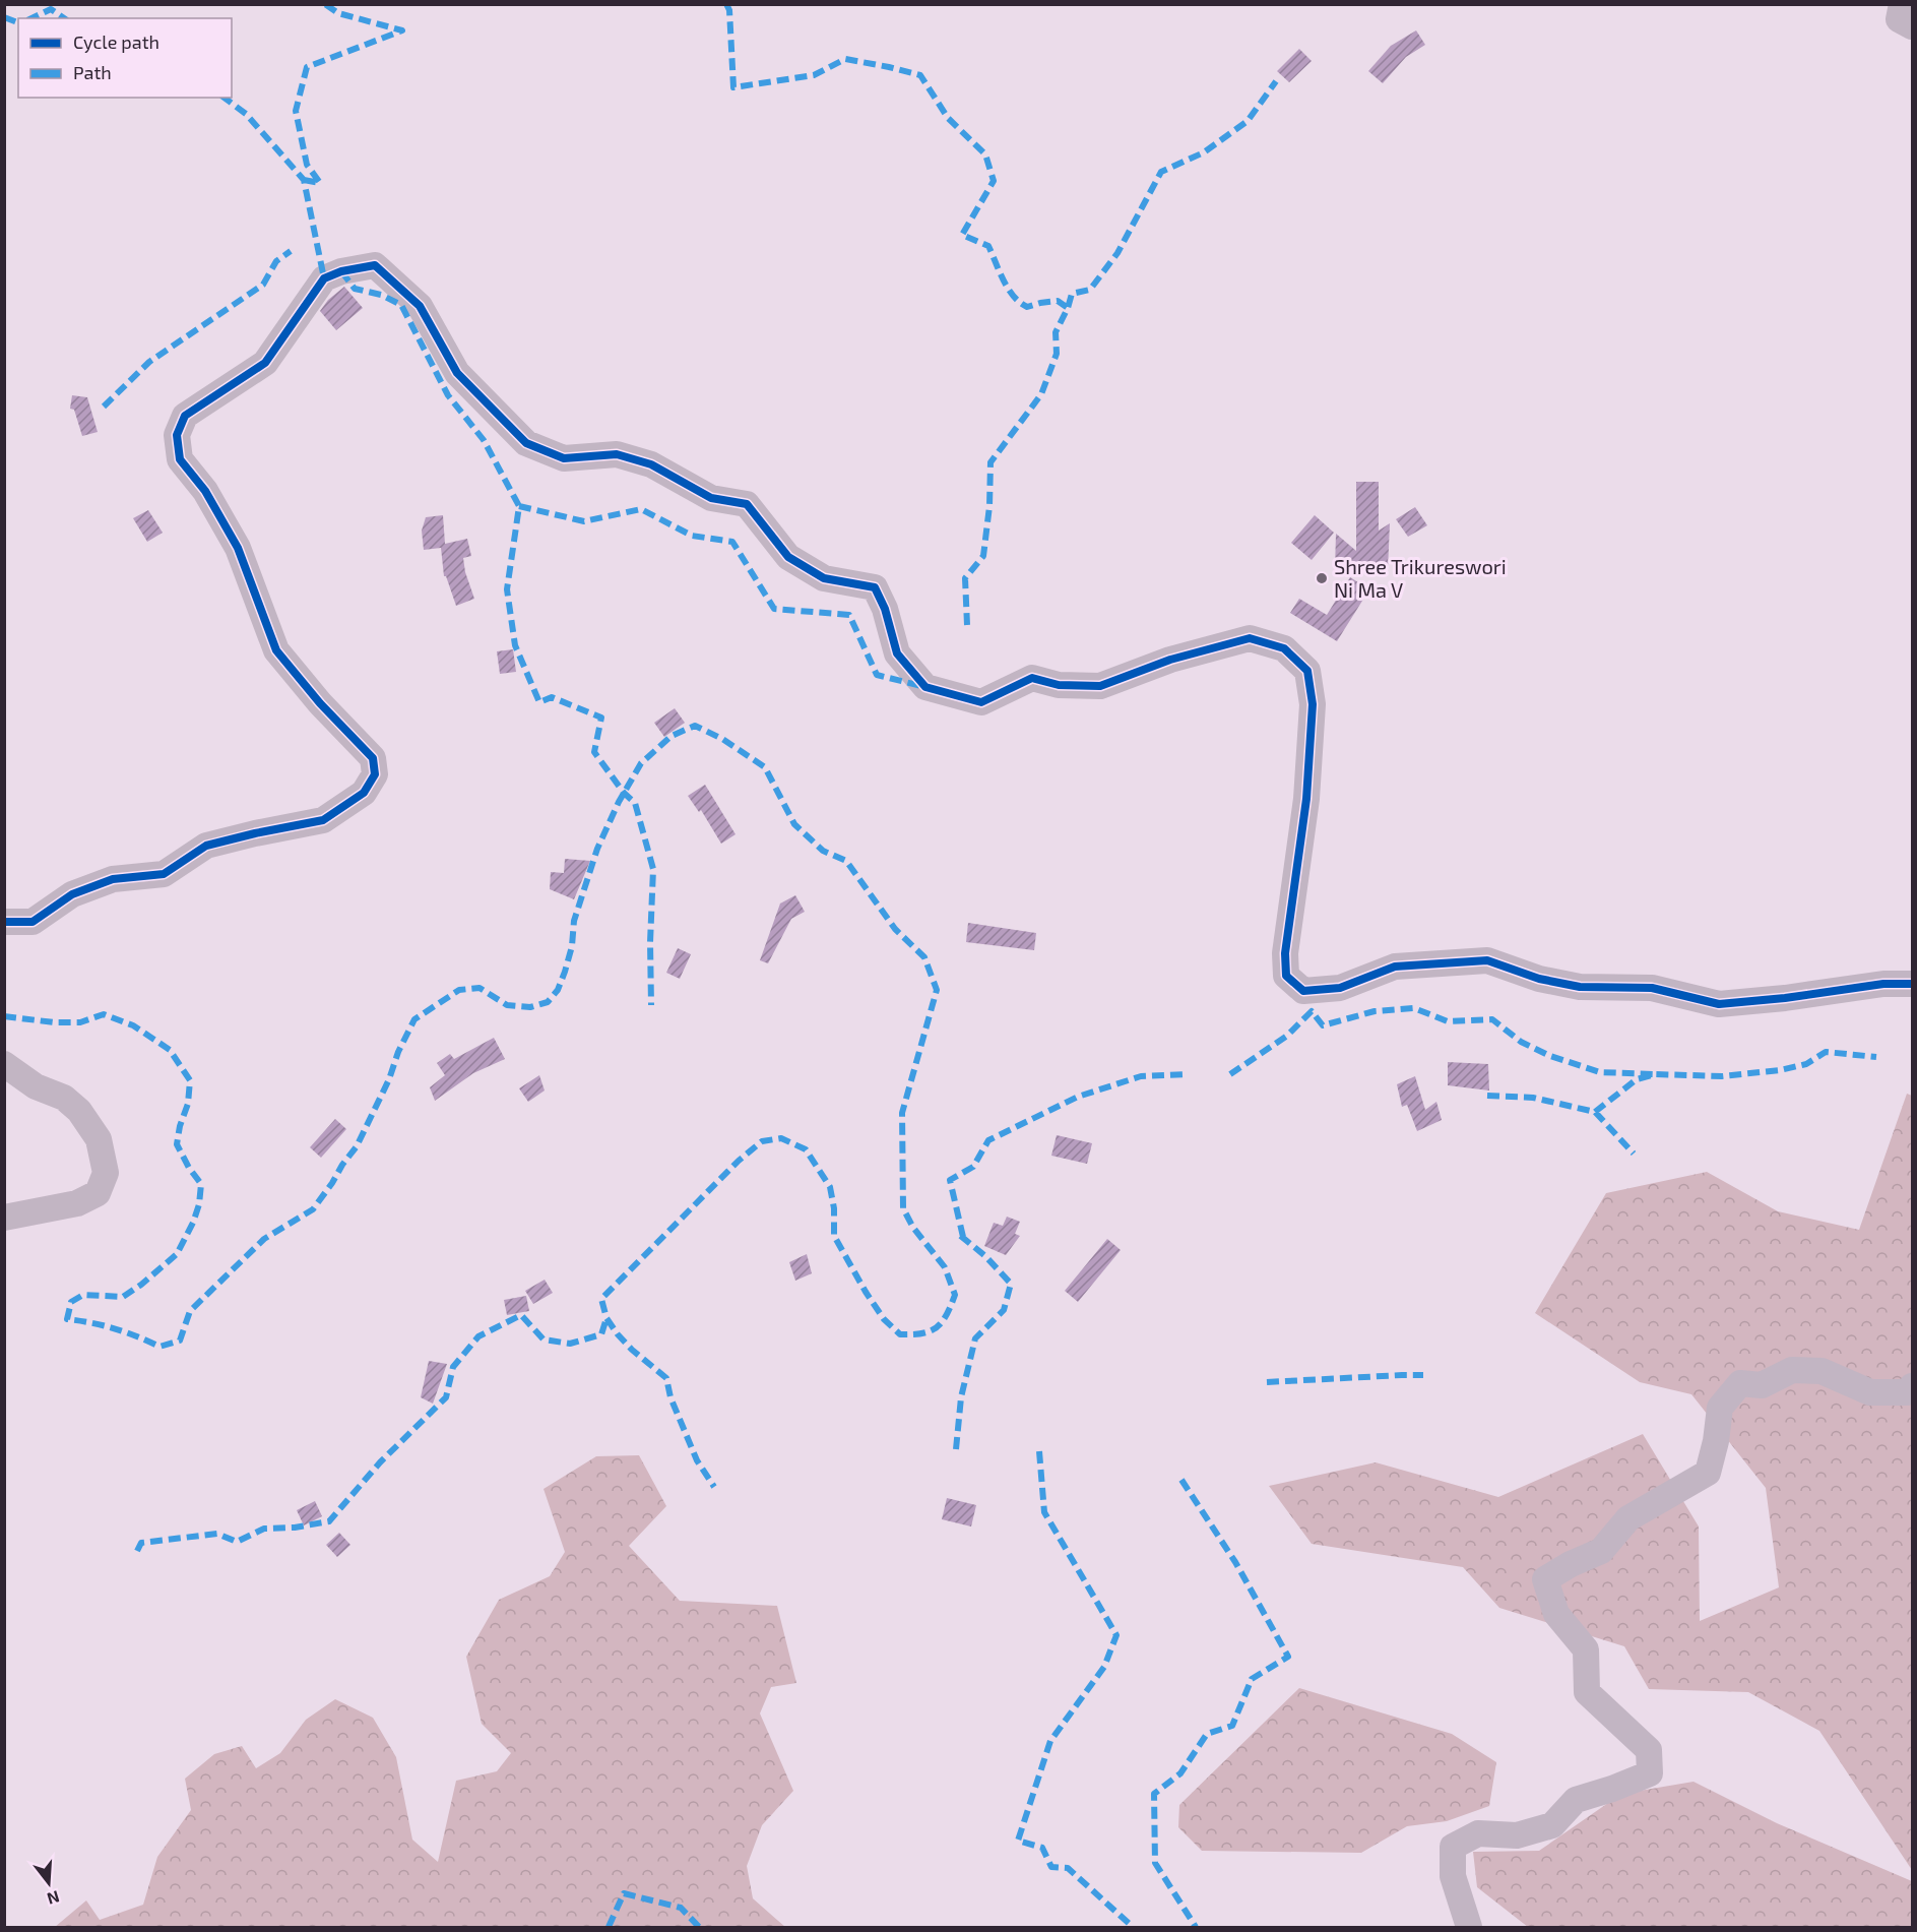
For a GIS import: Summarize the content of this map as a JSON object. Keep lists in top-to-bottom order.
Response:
{
  "places": ["Shree Trikureswori Ni Ma V"],
  "legend": ["Cycle path", "Path"],
  "north": "bottom"
}
